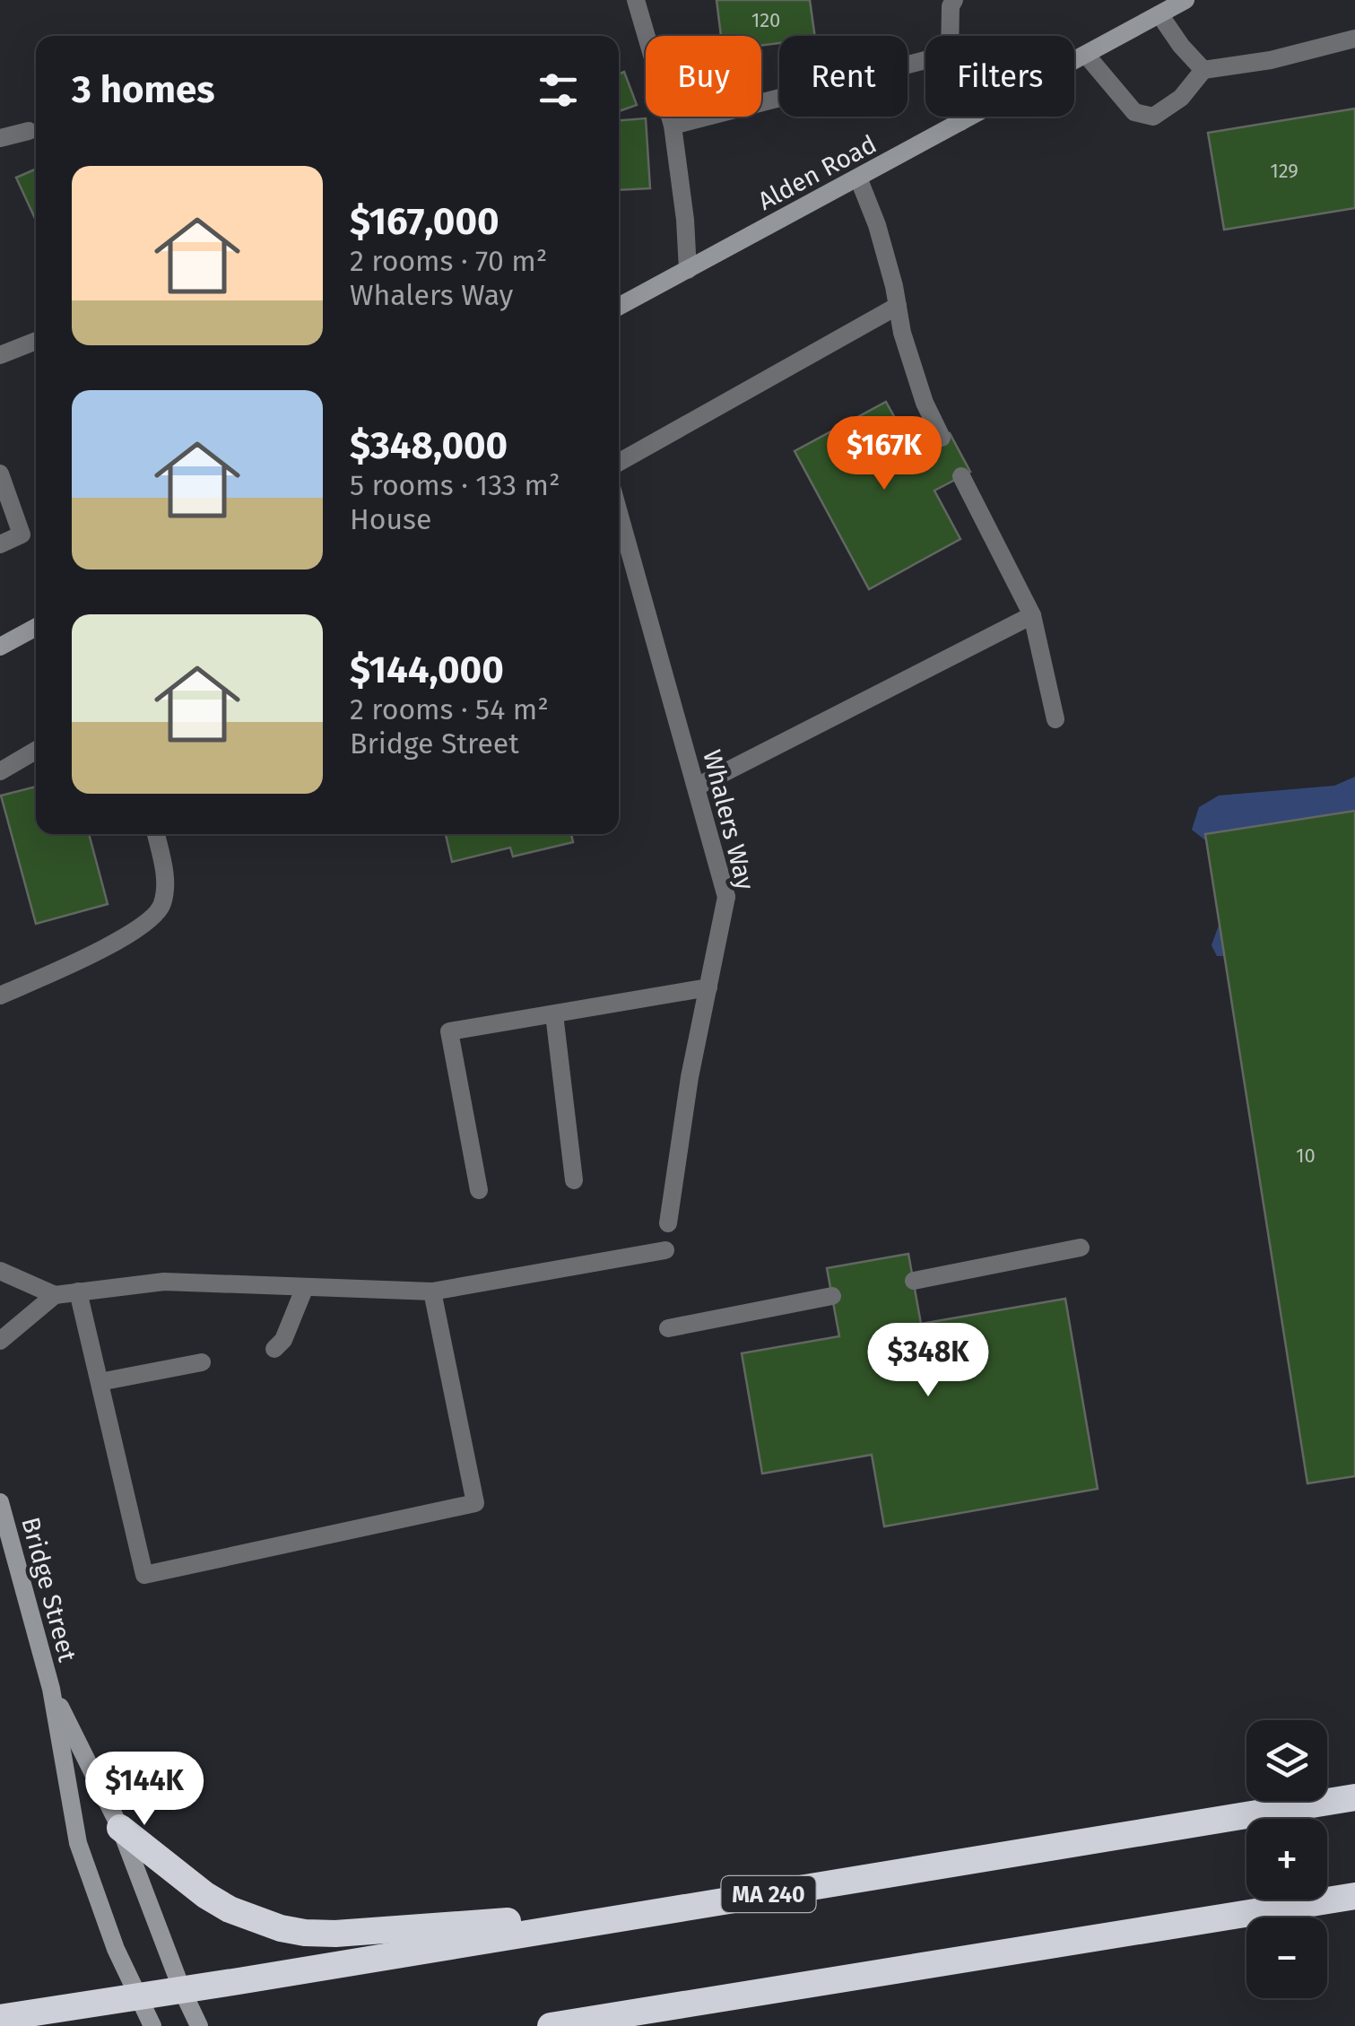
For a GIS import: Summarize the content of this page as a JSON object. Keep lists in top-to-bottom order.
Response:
{
  "streets": {
    "highway": ["MA 240"],
    "street": ["Alden Road", "Whalers Way", "Bridge Street"]
  },
  "crossings": [
    ["Bridge Street", "MA 240"]
  ],
  "house_numbers": ["120", "129", "10"],
  "page": {
    "chip": ["Buy", "Rent", "Filters"],
    "heading": "3 homes",
    "list": [
      {
        "name": "$167,000",
        "note": "2 rooms · 70 m² · Whalers Way"
      },
      {
        "name": "$348,000",
        "note": "5 rooms · 133 m² · House"
      },
      {
        "name": "$144,000",
        "note": "2 rooms · 54 m² · Bridge Street"
      }
    ],
    "price": ["$167K", "$348K", "$144K"],
    "map_buttons": ["+", "−"]
  }
}
